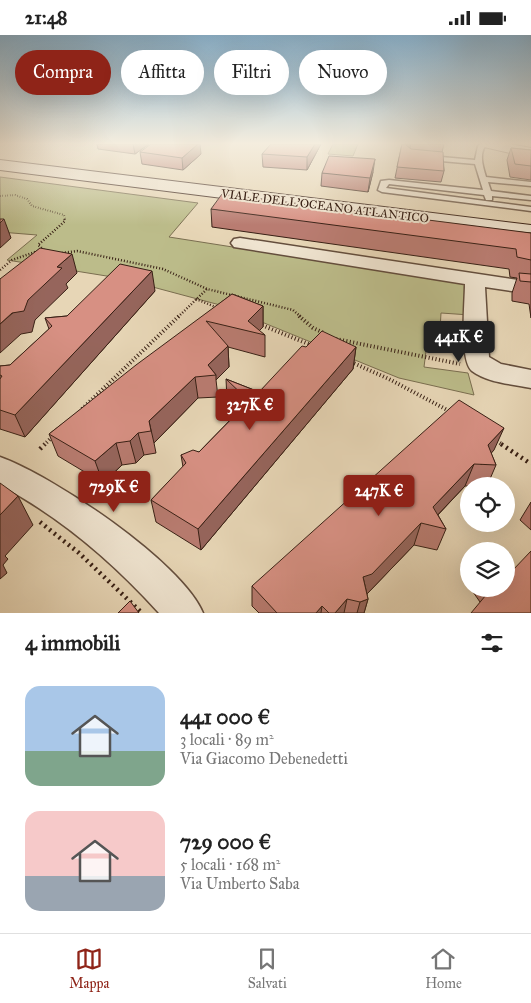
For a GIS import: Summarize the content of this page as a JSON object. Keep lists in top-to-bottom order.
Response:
{
  "streets": {
    "main road": ["VIALE DELL'OCEANO ATLANTICO"]
  },
  "page": {
    "status": "21:48",
    "chip": [
      "Compra",
      "Affitta",
      "Filtri",
      "Nuovo"
    ],
    "price": [
      "441K €",
      "327K €",
      "729K €",
      "247K €"
    ],
    "heading": "4 immobili",
    "list": [
      {
        "name": "441 000 €",
        "note": "3 locali · 89 m² · Via Giacomo Debenedetti"
      },
      {
        "name": "729 000 €",
        "note": "5 locali · 168 m² · Via Umberto Saba"
      }
    ],
    "tabs": ["Mappa", "Salvati", "Home"]
  }
}
